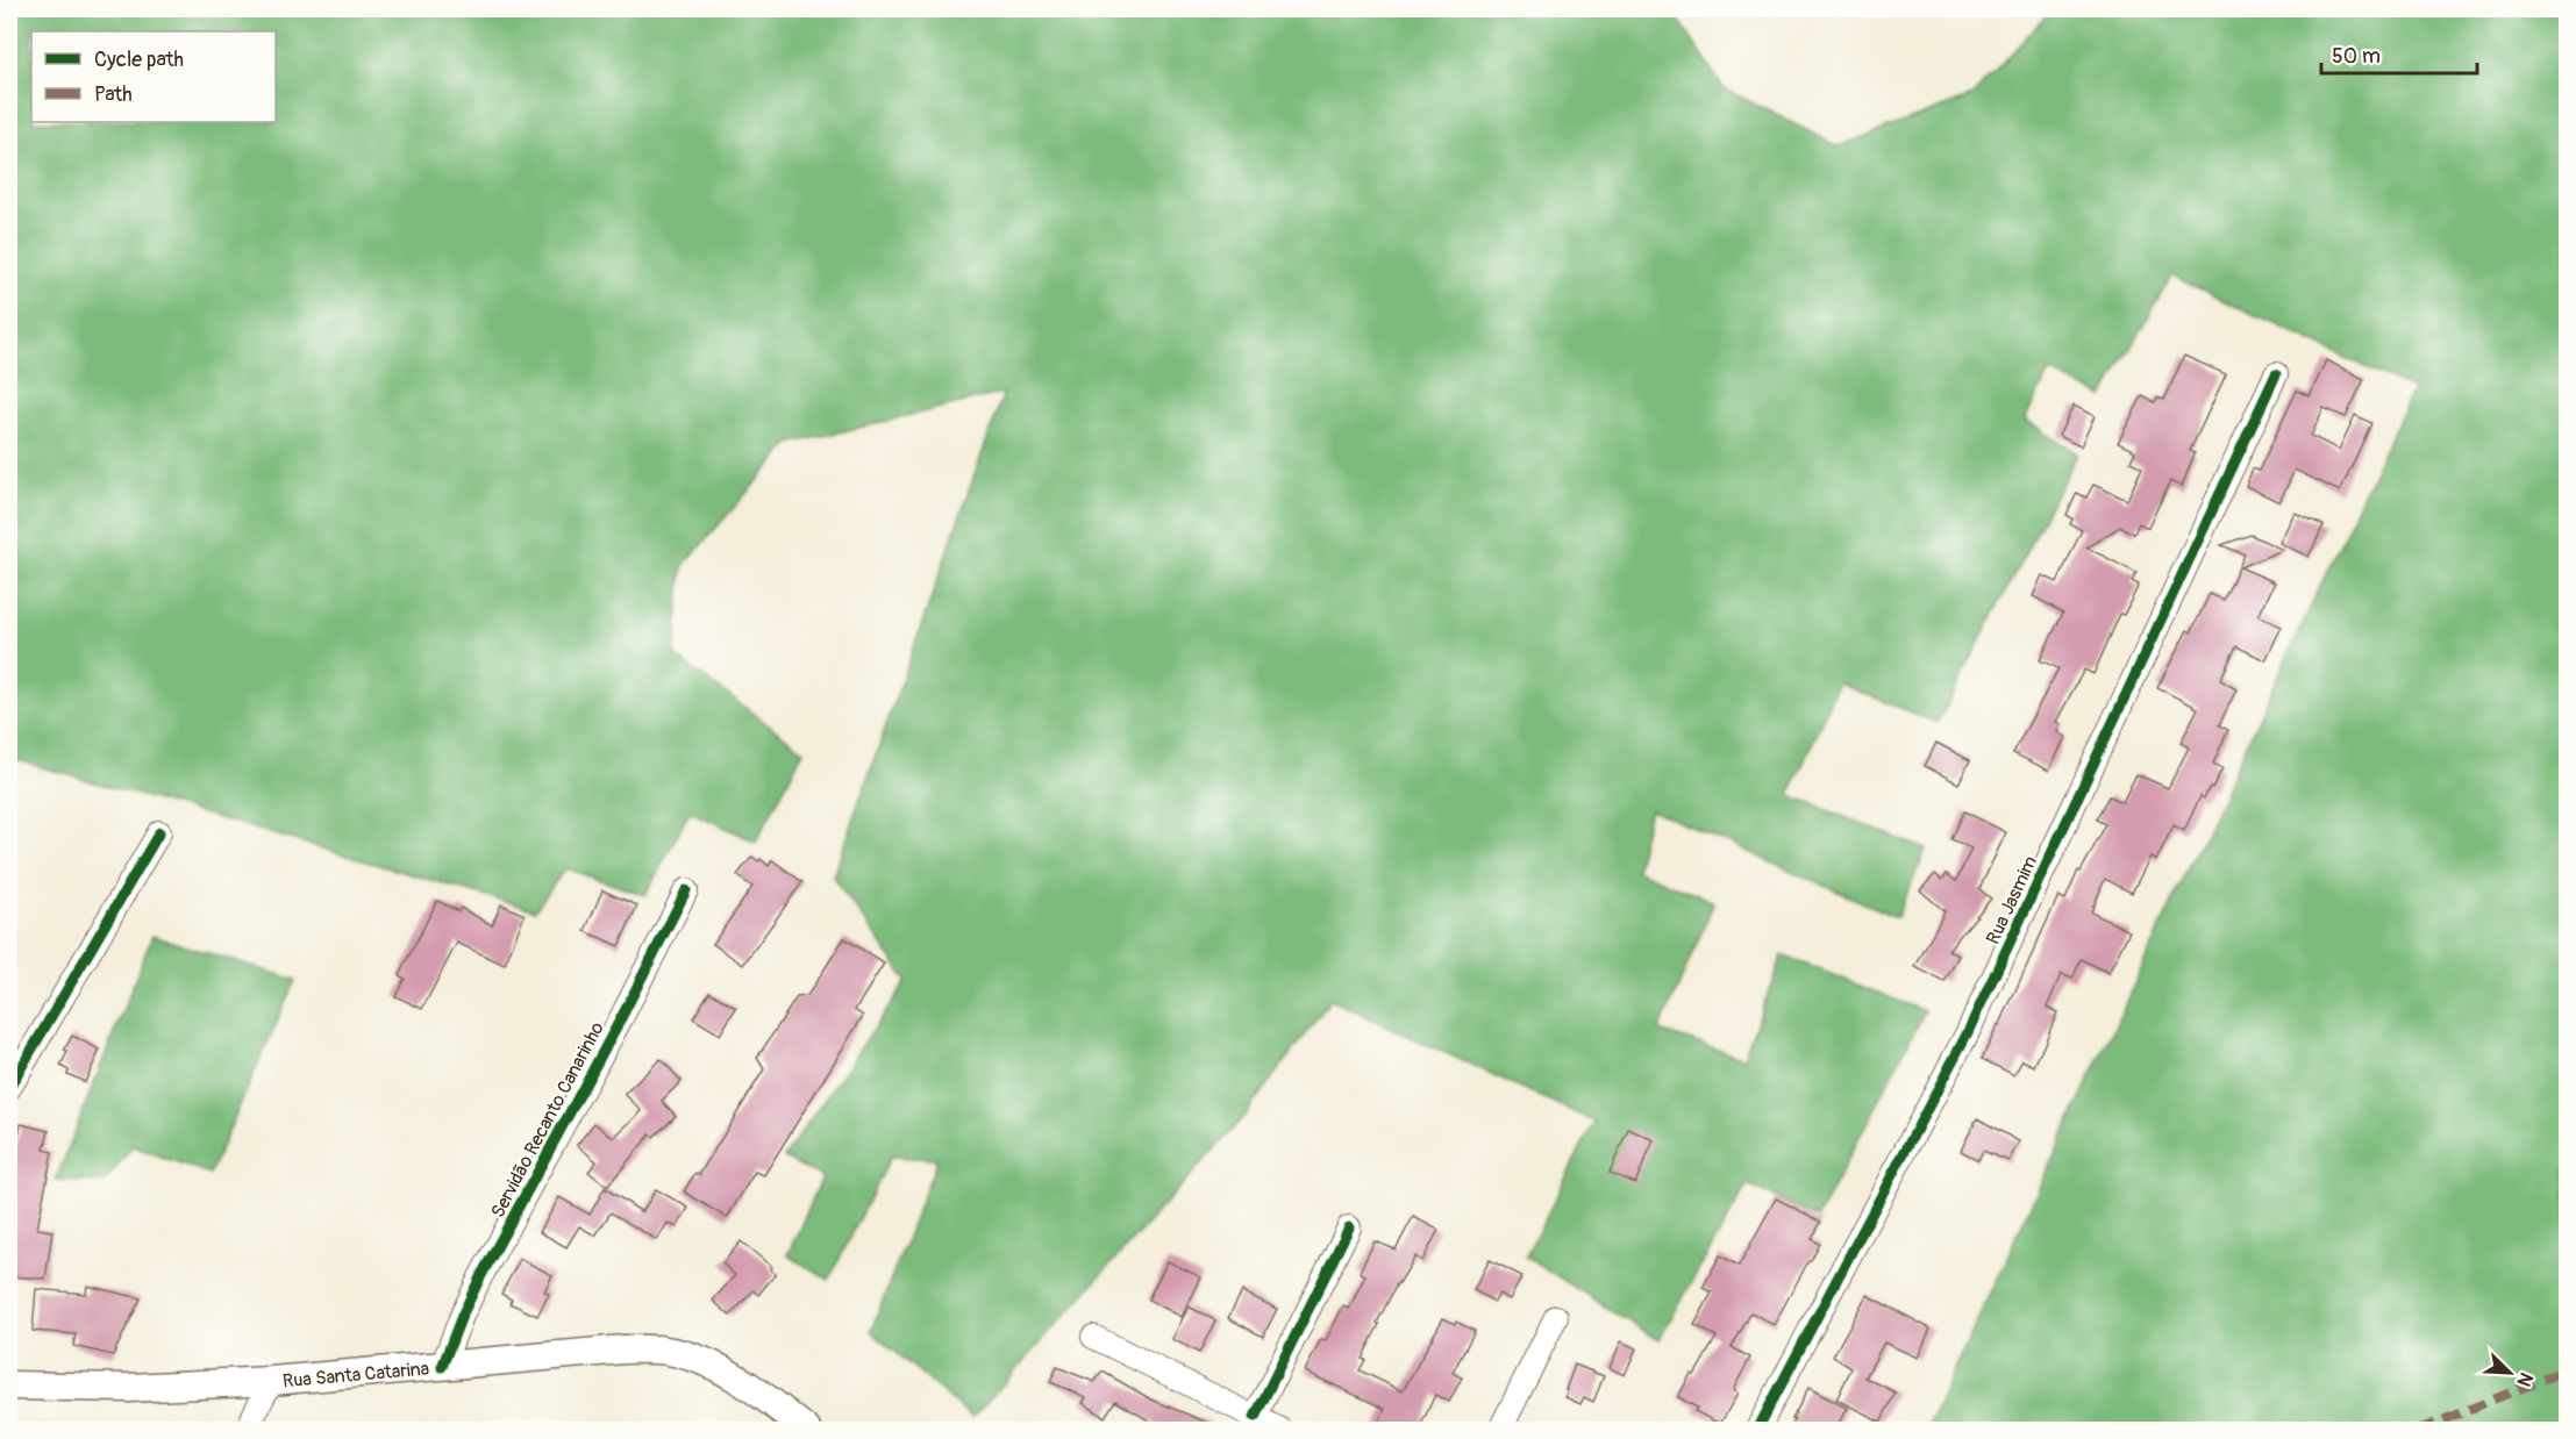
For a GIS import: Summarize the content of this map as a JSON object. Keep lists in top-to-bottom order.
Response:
{
  "streets": {
    "main road": ["Rua Santa Catarina"],
    "street": ["Rua Jasmim", "Servidão Recanto Canarinho"]
  },
  "crossings": [
    ["Servidão Recanto Canarinho", "Rua Santa Catarina"]
  ],
  "legend": ["Cycle path", "Path"],
  "scale_bar": "50 m",
  "north": "bottom right"
}
